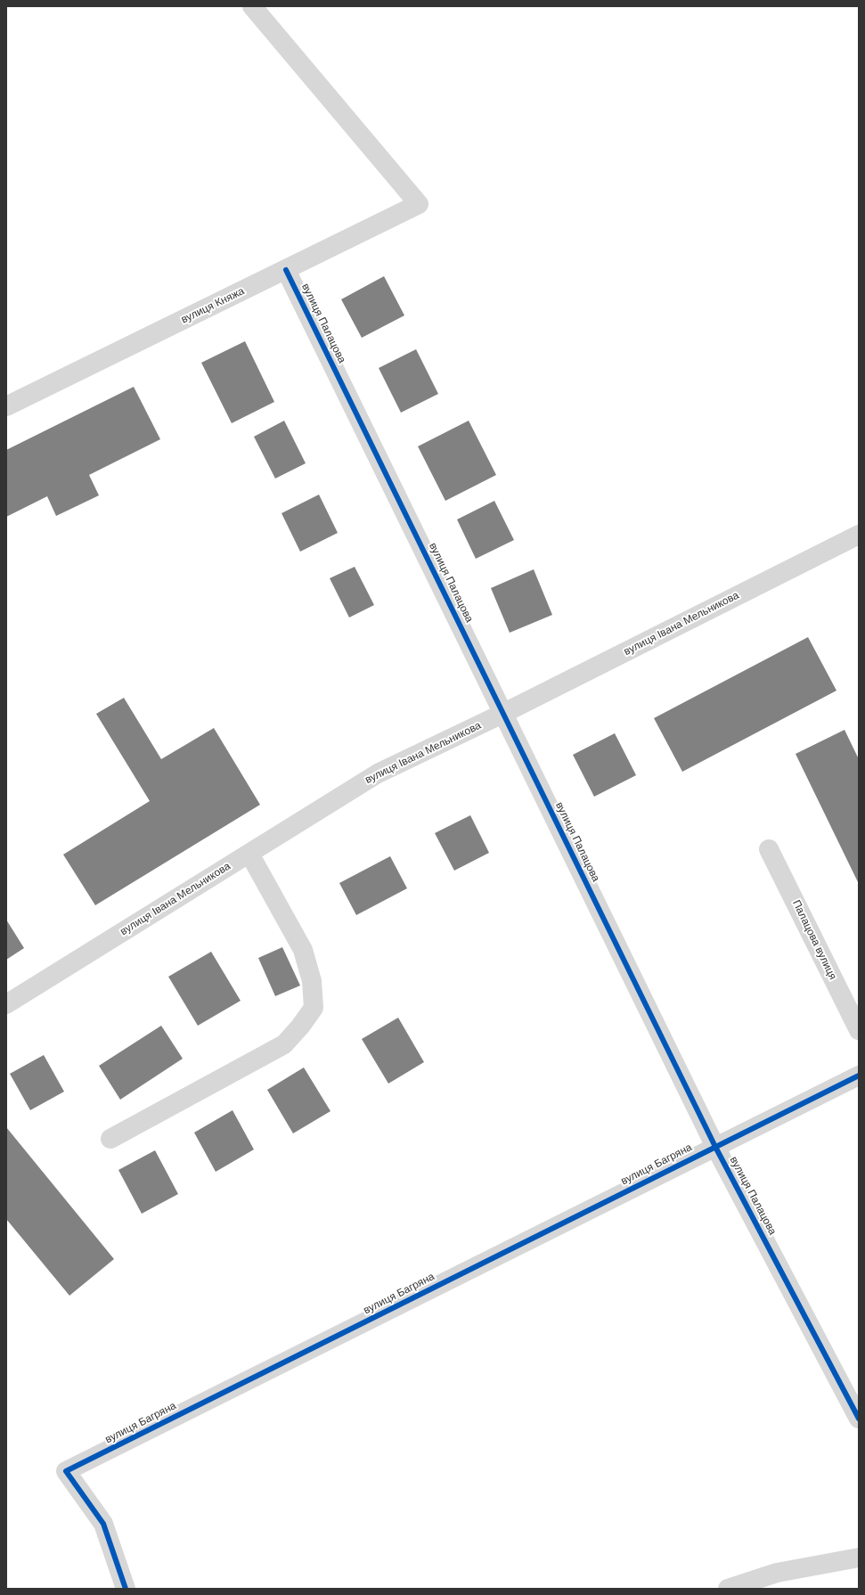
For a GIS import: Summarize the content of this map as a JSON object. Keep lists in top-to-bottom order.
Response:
{
  "streets": {
    "street": [
      "вулиця Княжа",
      "вулиця Палацова",
      "вулиця Івана Мельникова",
      "Палацова вулиця",
      "вулиця Багряна"
    ]
  },
  "crossings": [
    ["вулиця Княжа", "вулиця Палацова"],
    ["вулиця Палацова", "вулиця Івана Мельникова"],
    ["вулиця Палацова", "вулиця Багряна"]
  ]
}
